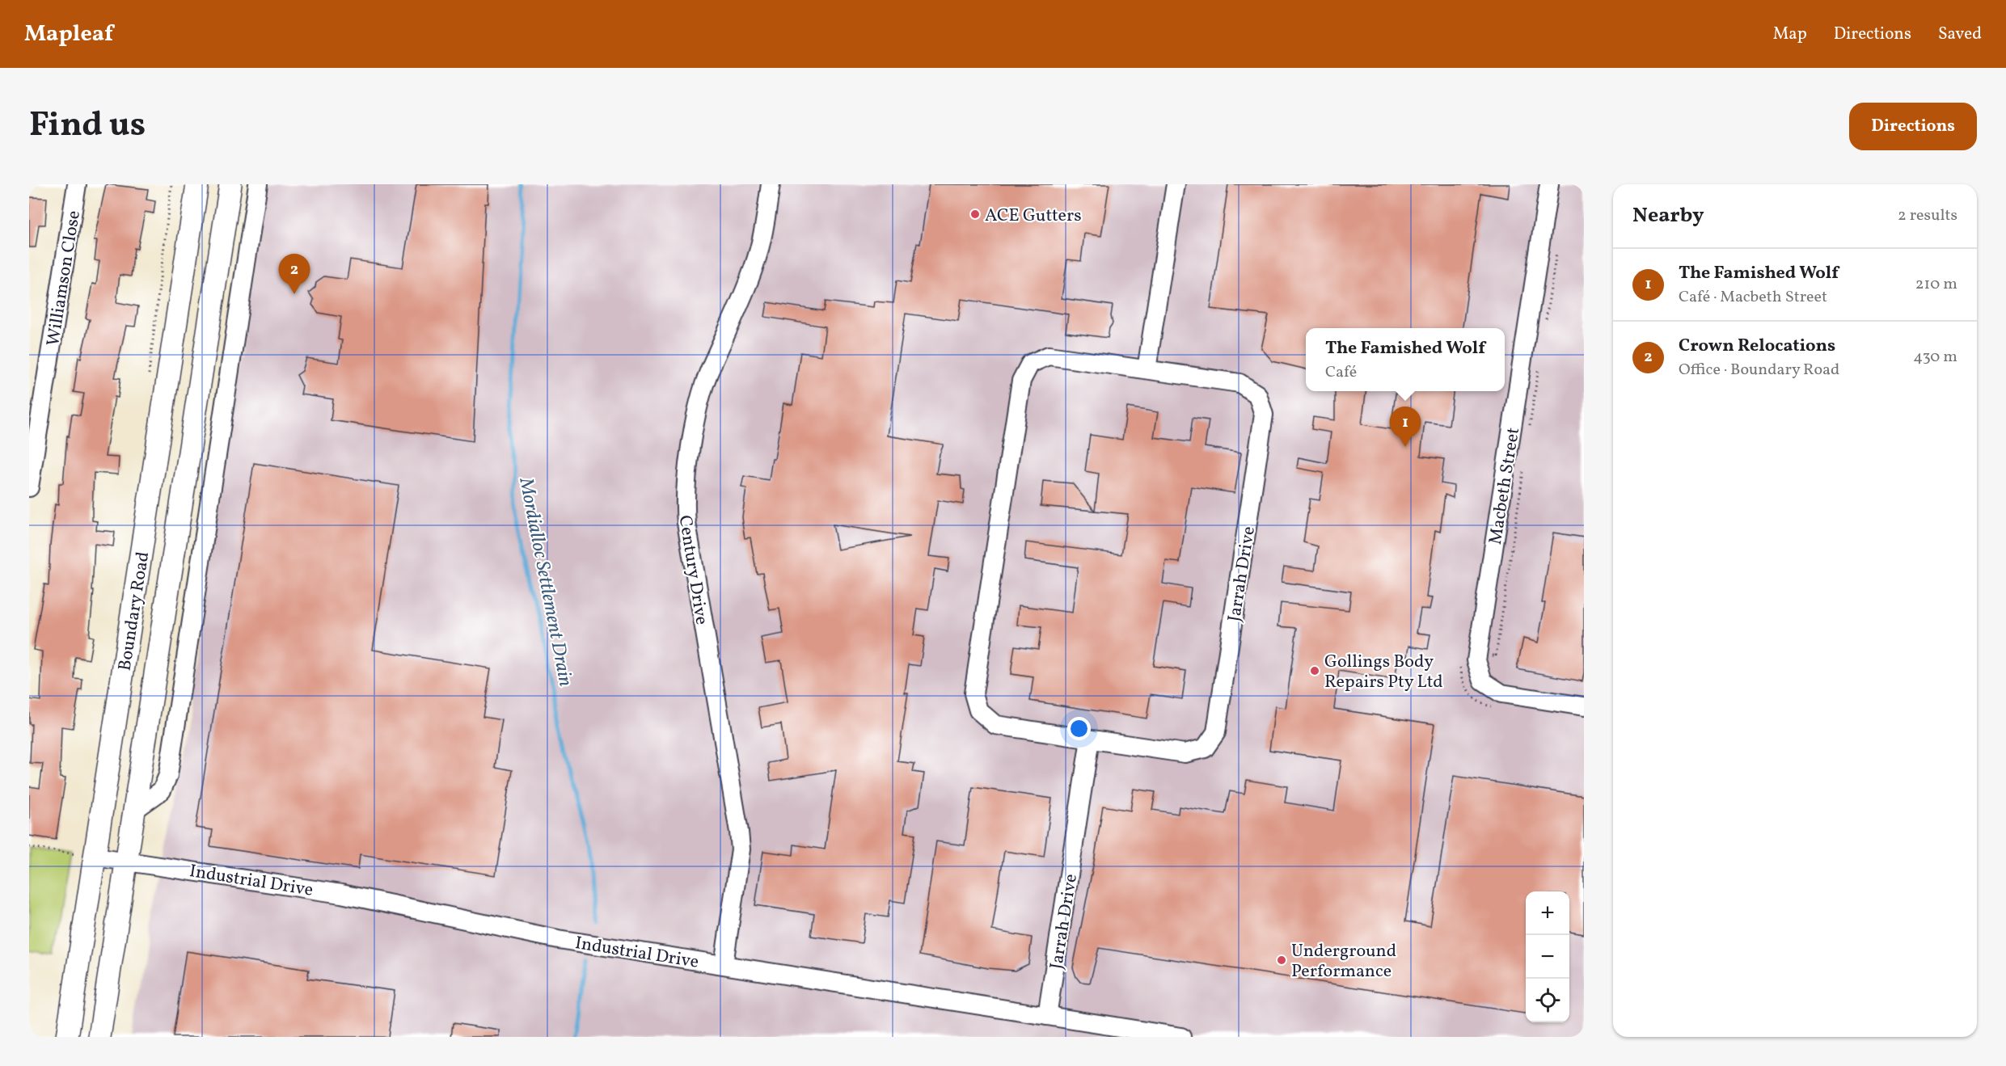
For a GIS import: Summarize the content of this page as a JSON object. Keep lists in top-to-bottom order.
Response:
{
  "streets": {
    "main road": ["Boundary Road"],
    "street": [
      "Williamson Close",
      "Macbeth Street",
      "Century Drive",
      "Jarrah Drive",
      "Industrial Drive"
    ]
  },
  "crossings": [
    ["Century Drive", "Industrial Drive"],
    ["Jarrah Drive", "Industrial Drive"],
    ["Boundary Road", "Industrial Drive"]
  ],
  "water": ["Mordialloc Settlement Drain"],
  "places": ["ACE Gutters", "Gollings Body Repairs Pty Ltd", "Underground Performance"],
  "page": {
    "header": "Mapleaf",
    "nav": ["Map", "Directions", "Saved"],
    "title": "Find us",
    "buttons": "Directions",
    "heading": ["Nearby", "2 results"],
    "list": [
      {
        "mark": "1",
        "name": "The Famished Wolf",
        "note": "Café · Macbeth Street",
        "value": "210 m"
      },
      {
        "mark": "2",
        "name": "Crown Relocations",
        "note": "Office · Boundary Road",
        "value": "430 m"
      }
    ],
    "pins": ["2", "1"],
    "popup": ["The Famished Wolf", "Café"],
    "map_buttons": ["+", "−"]
  }
}
